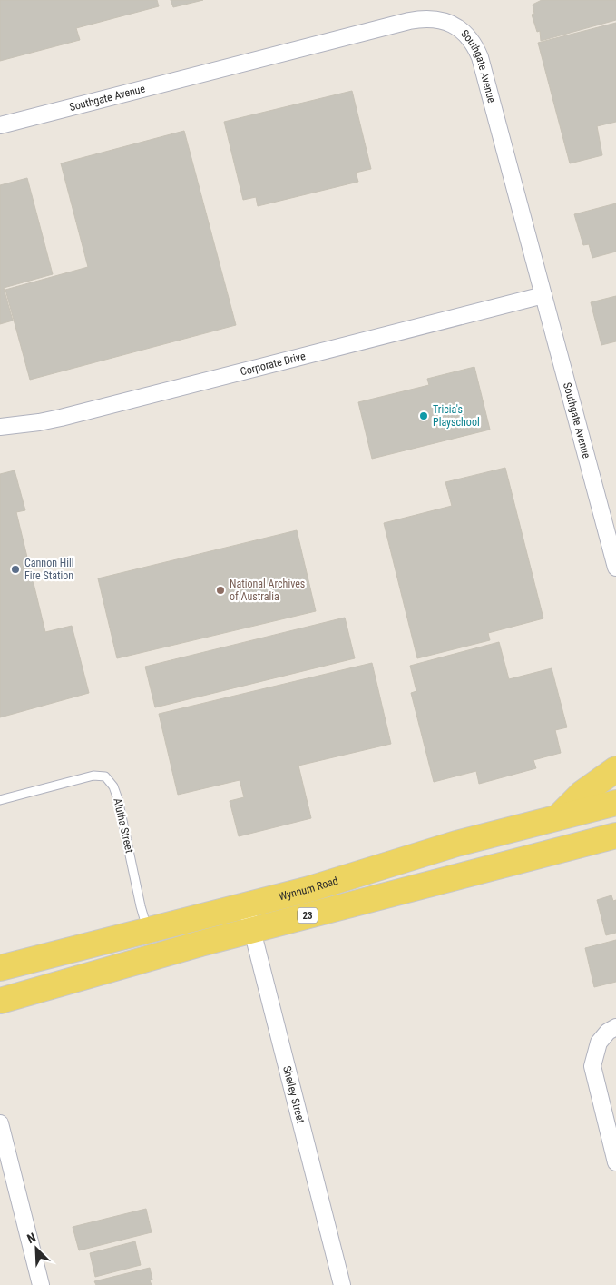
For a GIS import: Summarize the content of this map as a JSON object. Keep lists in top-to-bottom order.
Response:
{
  "streets": {
    "main road": ["Wynnum Road", "23"],
    "street": ["Southgate Avenue", "Corporate Drive", "Shelley Street"],
    "lane": ["Alutha Street"]
  },
  "crossings": [
    ["Southgate Avenue", "Corporate Drive"],
    ["Alutha Street", "Wynnum Road"],
    ["Wynnum Road", "Shelley Street"],
    ["23", "Shelley Street"]
  ],
  "places": ["Tricia's Playschool", "Cannon Hill Fire Station", "National Archives of Australia"],
  "north": "top left"
}
